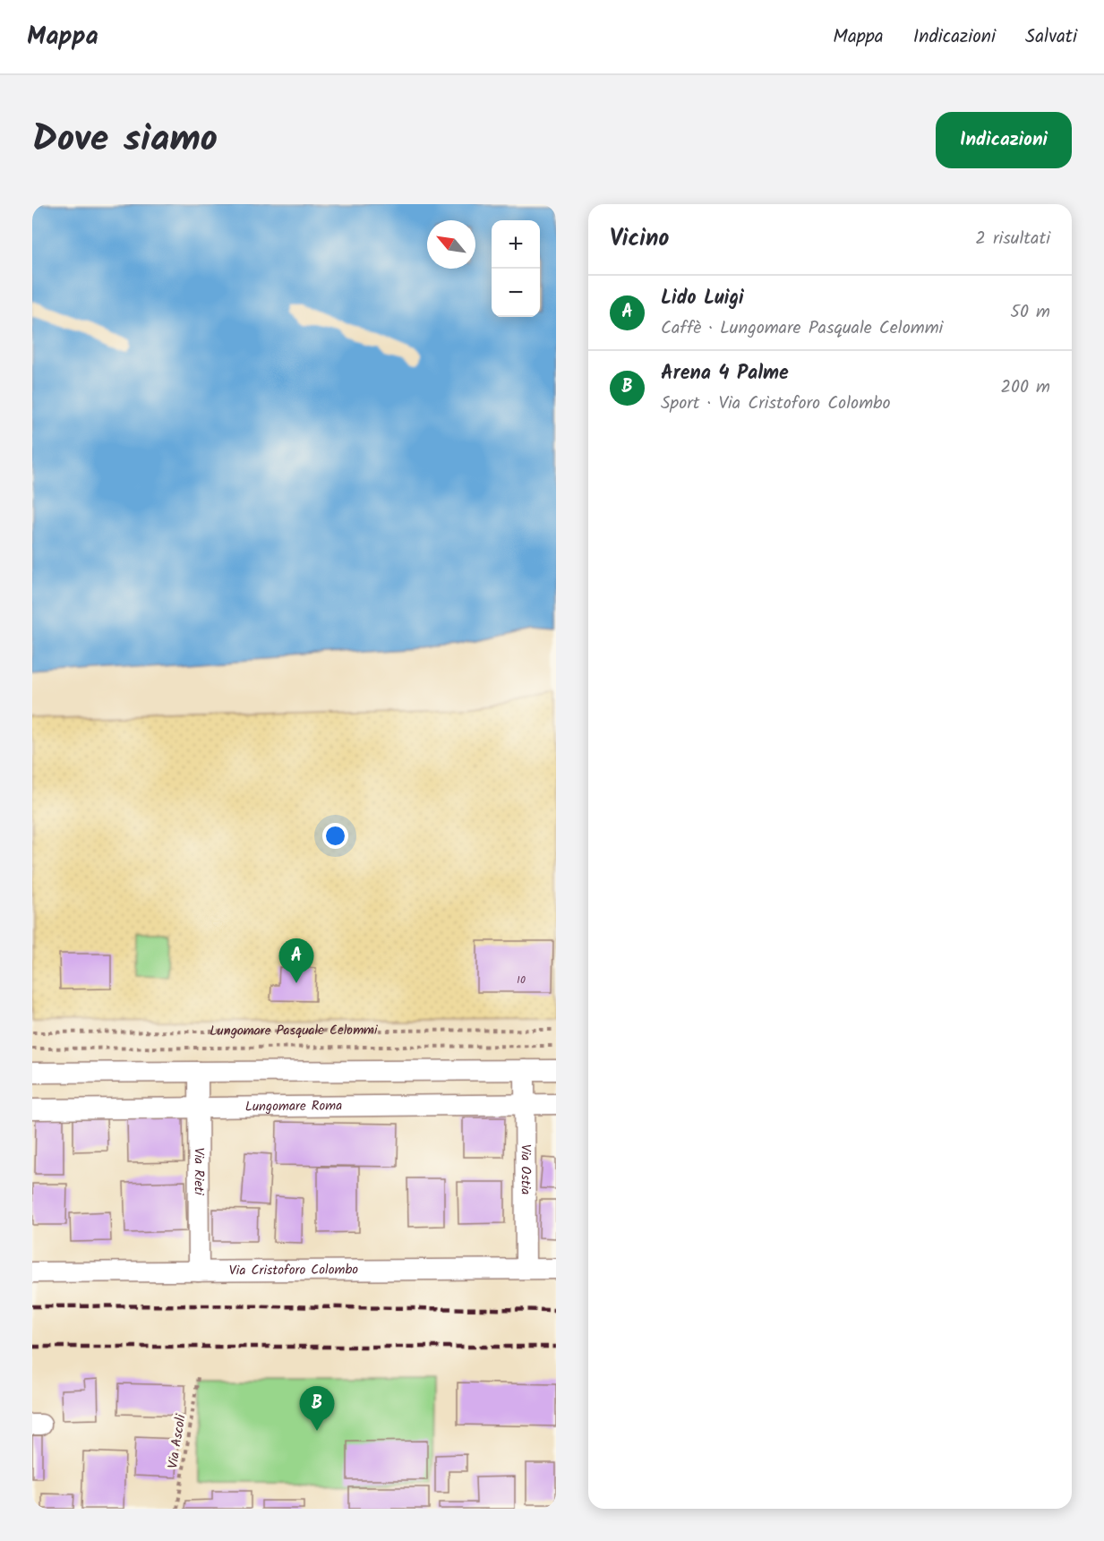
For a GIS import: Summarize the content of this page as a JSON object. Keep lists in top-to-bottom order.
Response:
{
  "streets": {
    "street": [
      "Lungomare Roma",
      "Via Ostia",
      "Via Rieti",
      "Via Cristoforo Colombo"
    ],
    "path": ["Lungomare Pasquale Celommi", "Via Ascoli"]
  },
  "crossings": [
    ["Lungomare Roma", "Via Ostia"],
    ["Lungomare Roma", "Via Rieti"],
    ["Via Ostia", "Via Cristoforo Colombo"],
    ["Via Rieti", "Via Cristoforo Colombo"]
  ],
  "house_numbers": ["10"],
  "north": "top left",
  "page": {
    "header": "Mappa",
    "nav": ["Mappa", "Indicazioni", "Salvati"],
    "title": "Dove siamo",
    "buttons": "Indicazioni",
    "heading": ["Vicino", "2 risultati"],
    "map_buttons": ["+", "−"],
    "list": [
      {
        "mark": "A",
        "name": "Lido Luigi",
        "note": "Caffè · Lungomare Pasquale Celommi",
        "value": "50 m"
      },
      {
        "mark": "B",
        "name": "Arena 4 Palme",
        "note": "Sport · Via Cristoforo Colombo",
        "value": "200 m"
      }
    ],
    "pins": ["A", "B"]
  }
}
